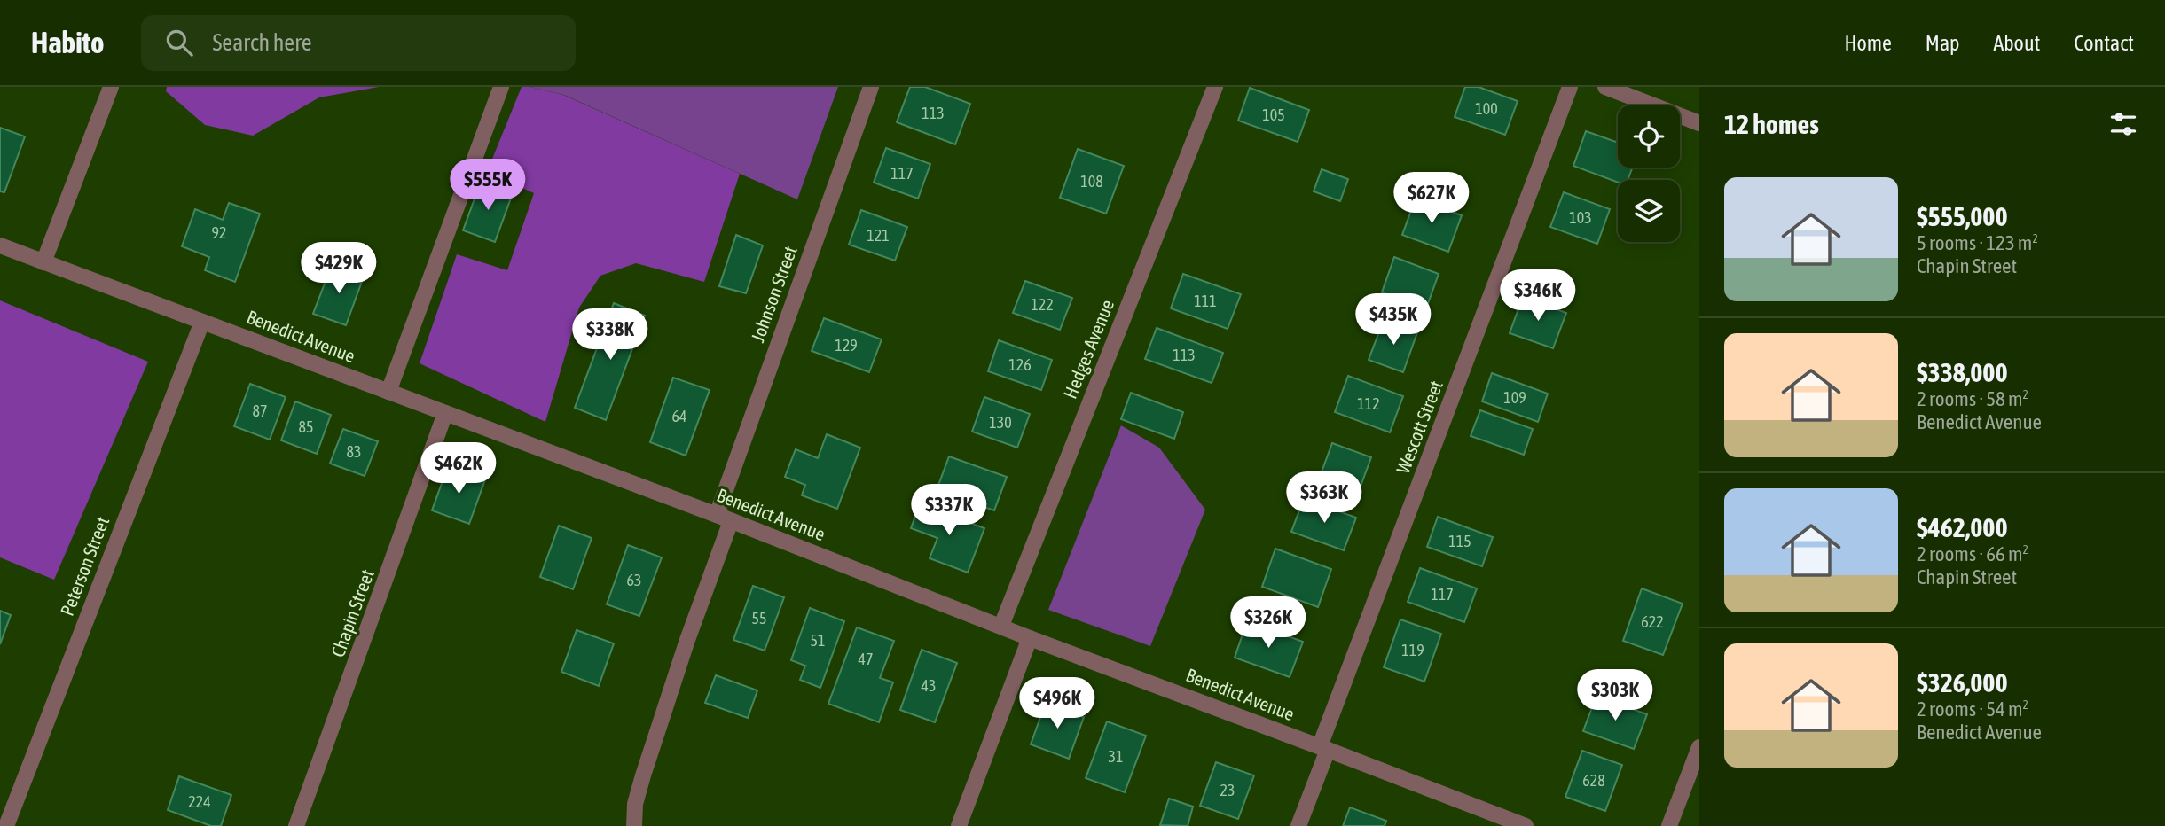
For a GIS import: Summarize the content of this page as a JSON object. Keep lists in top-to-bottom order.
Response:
{
  "streets": {
    "street": [
      "Johnson Street",
      "Benedict Avenue",
      "Hedges Avenue",
      "Wescott Street",
      "Peterson Street",
      "Chapin Street"
    ]
  },
  "crossings": [
    ["Johnson Street", "Benedict Avenue"],
    ["Benedict Avenue", "Hedges Avenue"],
    ["Benedict Avenue", "Wescott Street"],
    ["Benedict Avenue", "Peterson Street"],
    ["Benedict Avenue", "Chapin Street"]
  ],
  "house_numbers": [
    "100",
    "113",
    "105",
    "117",
    "108",
    "103",
    "92",
    "121",
    "111",
    "122",
    "129",
    "113",
    "126",
    "109",
    "112",
    "87",
    "64",
    "130",
    "85",
    "83",
    "115",
    "63",
    "117",
    "55",
    "622",
    "51",
    "119",
    "47",
    "43",
    "31",
    "628",
    "23",
    "224"
  ],
  "page": {
    "header": "Habito",
    "search": "Search here",
    "nav": [
      "Home",
      "Map",
      "About",
      "Contact"
    ],
    "heading": "12 homes",
    "price": [
      "$555K",
      "$627K",
      "$429K",
      "$346K",
      "$435K",
      "$338K",
      "$462K",
      "$363K",
      "$337K",
      "$326K",
      "$303K",
      "$496K"
    ],
    "list": [
      {
        "name": "$555,000",
        "note": "5 rooms · 123 m² · Chapin Street"
      },
      {
        "name": "$338,000",
        "note": "2 rooms · 58 m² · Benedict Avenue"
      },
      {
        "name": "$462,000",
        "note": "2 rooms · 66 m² · Chapin Street"
      },
      {
        "name": "$326,000",
        "note": "2 rooms · 54 m² · Benedict Avenue"
      }
    ]
  }
}
